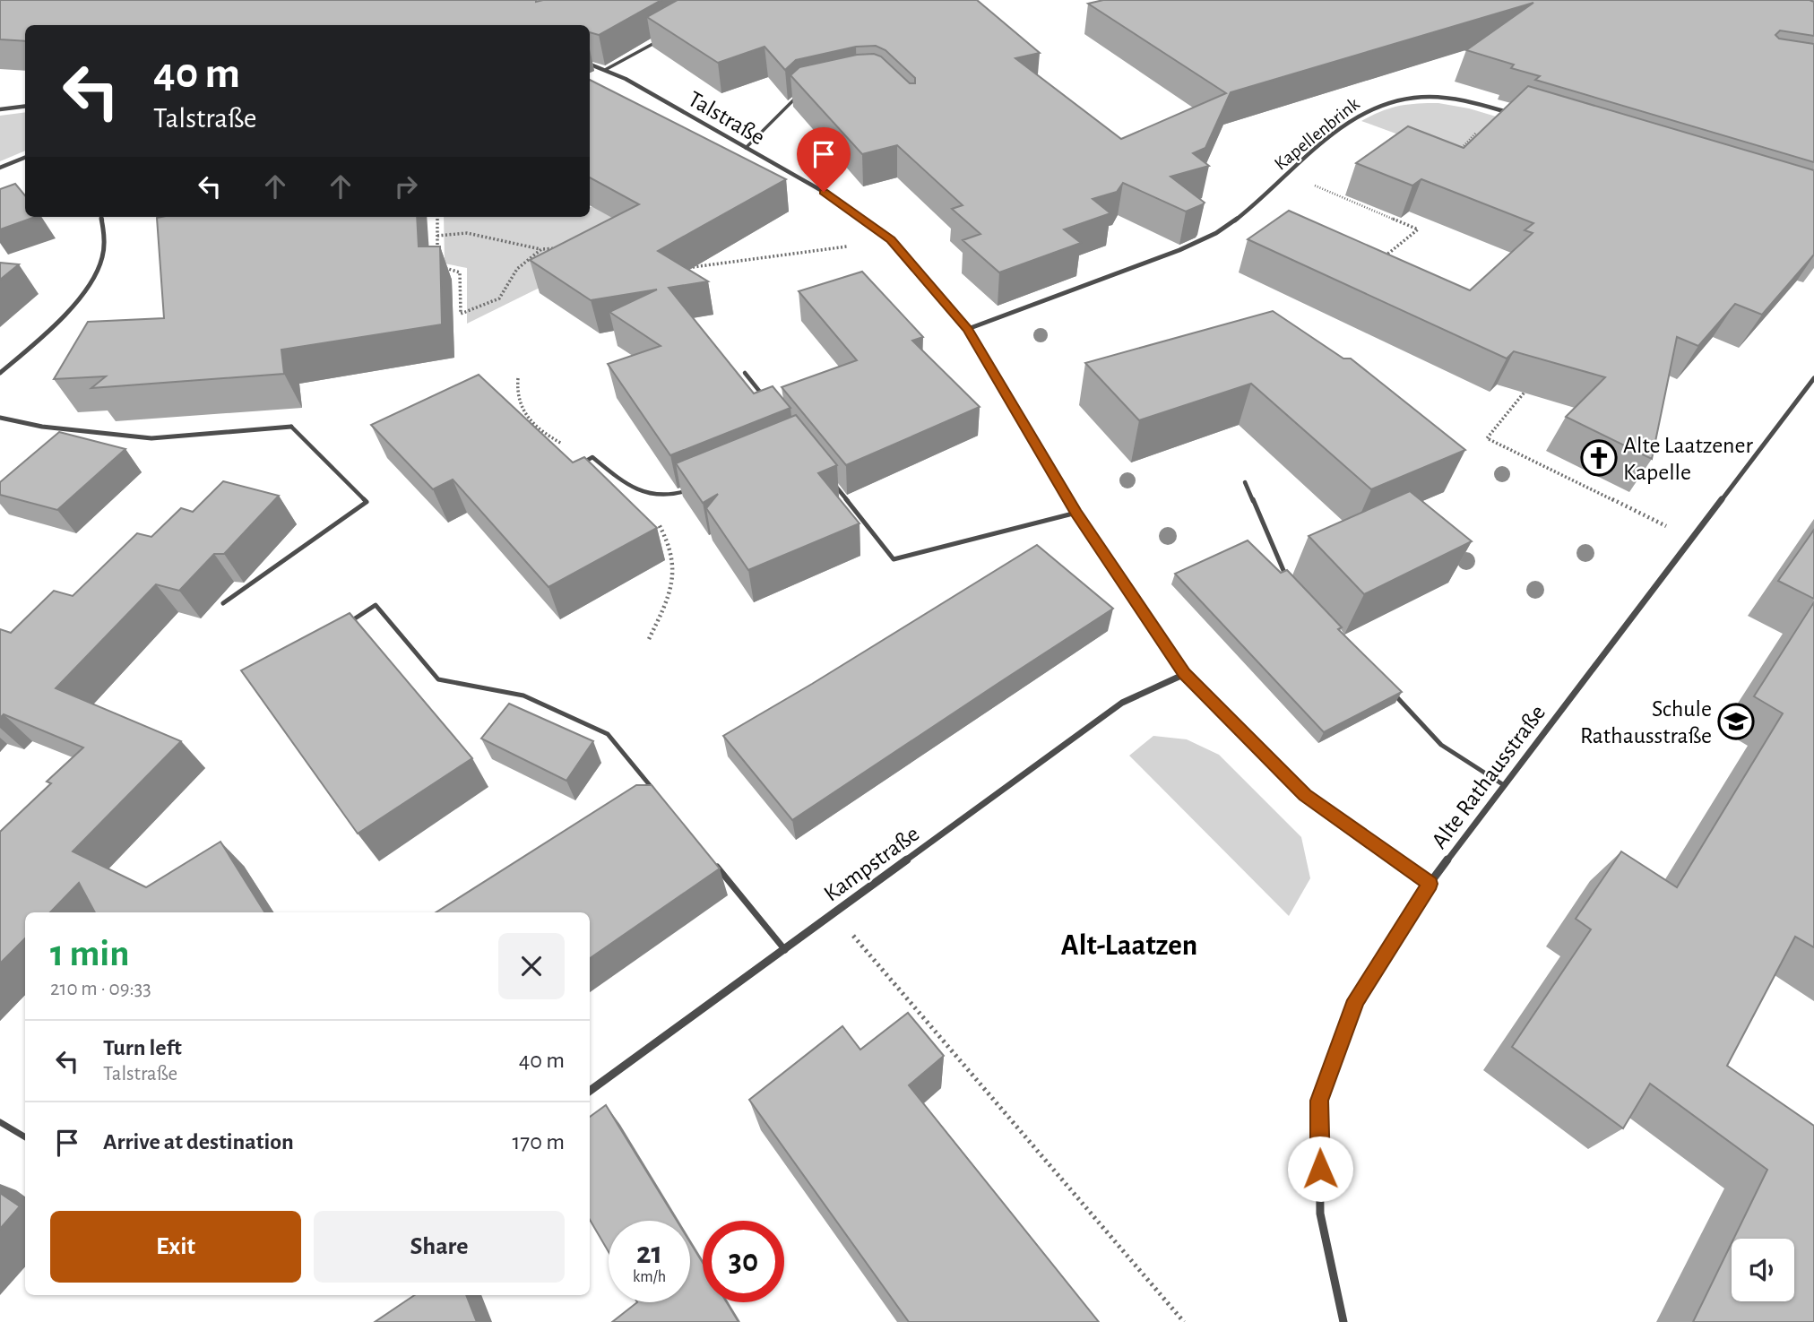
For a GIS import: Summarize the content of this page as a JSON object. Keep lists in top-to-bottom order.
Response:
{
  "streets": {
    "street": [
      "Talstraße",
      "Kapellenbrink",
      "Alte Rathausstraße",
      "Kampstraße"
    ]
  },
  "crossings": [
    ["Talstraße", "Kapellenbrink"],
    ["Talstraße", "Alte Rathausstraße"],
    ["Talstraße", "Kampstraße"]
  ],
  "districts": ["Alt-Laatzen"],
  "places": {
    "church": ["Alte Laatzener Kapelle"],
    "school or university": ["Schule Rathausstraße"]
  },
  "page": {
    "turn": ["40 m", "Talstraße"],
    "heading": ["1 min", "210 m · 09:33"],
    "list": [
      {
        "name": "Turn left",
        "note": "Talstraße",
        "value": "40 m"
      },
      {
        "name": "Arrive at destination",
        "value": "170 m"
      }
    ],
    "buttons": ["Exit", "Share"],
    "speed": "21 km/h",
    "limit": "30"
  }
}
